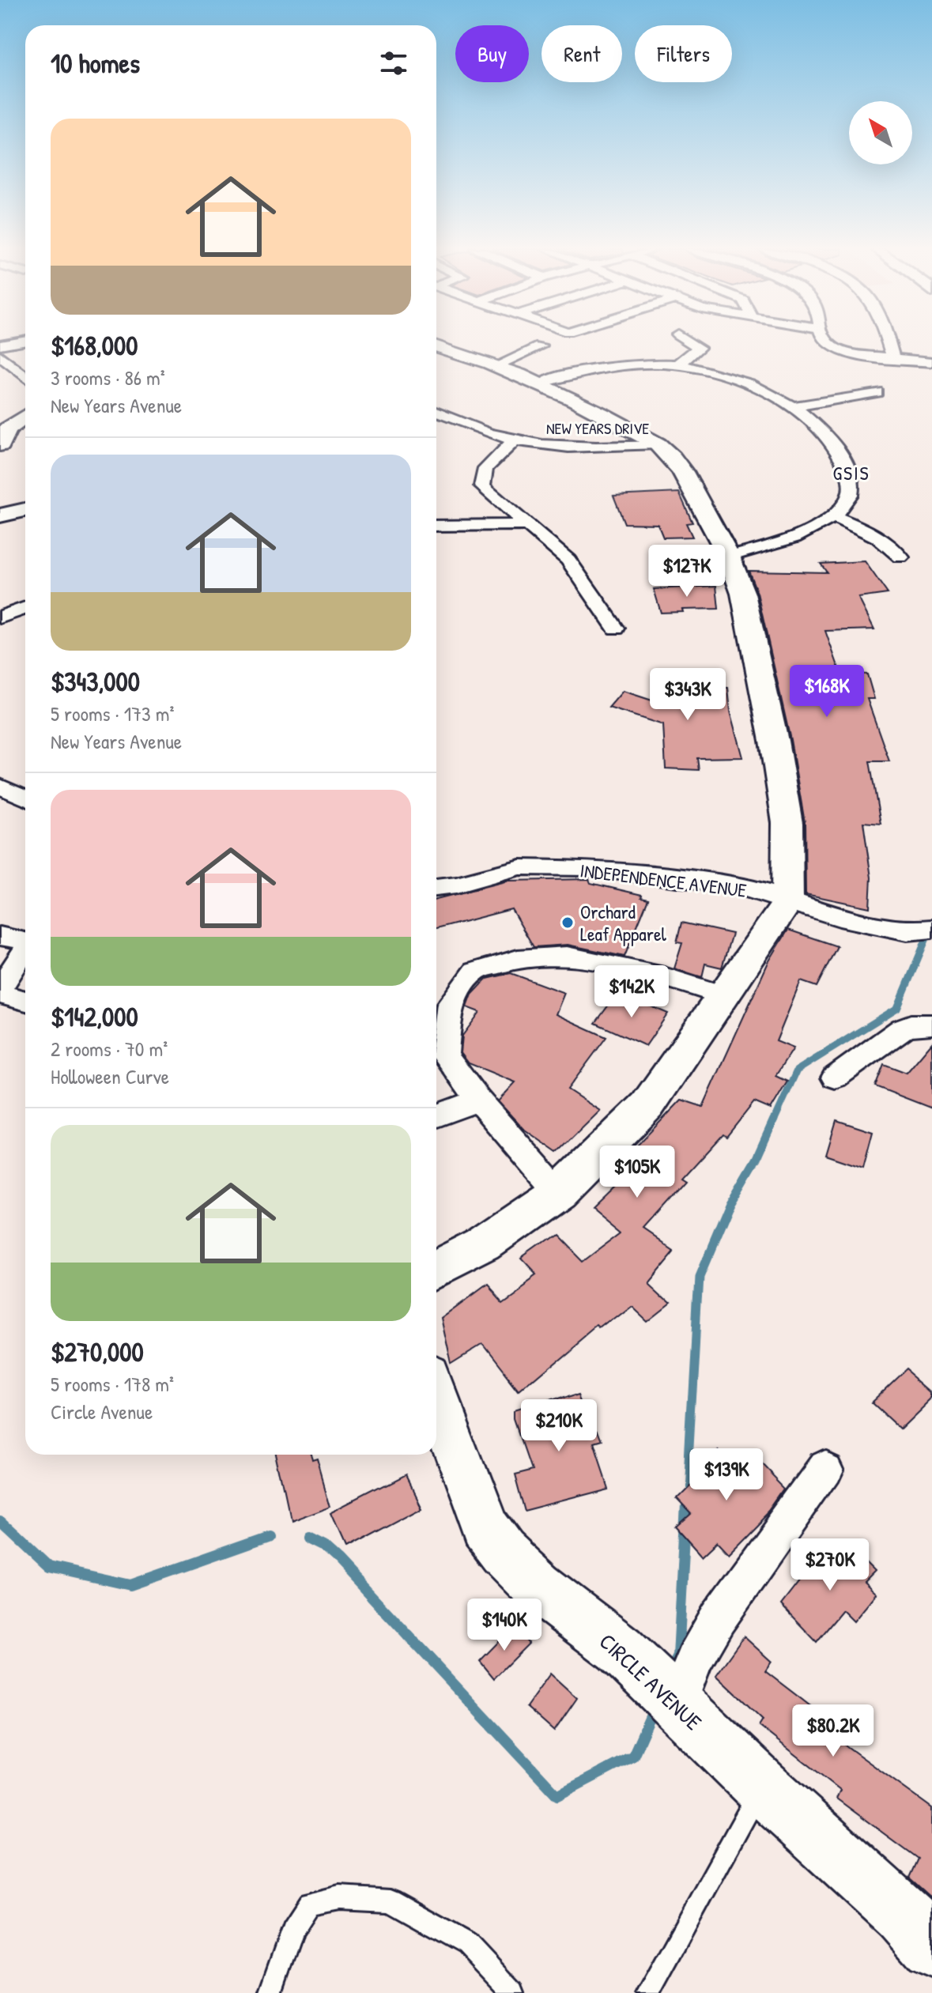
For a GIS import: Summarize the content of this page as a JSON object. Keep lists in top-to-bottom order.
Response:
{
  "streets": {
    "street": ["NEW YEARS DRIVE", "INDEPENDENCE AVENUE", "CIRCLE AVENUE"]
  },
  "districts": ["GSIS"],
  "places": ["Orchard Leaf Apparel"],
  "north": "top left",
  "page": {
    "chip": ["Buy", "Rent", "Filters"],
    "heading": "10 homes",
    "list": [
      {
        "name": "$168,000",
        "note": "3 rooms · 86 m² · New Years Avenue"
      },
      {
        "name": "$343,000",
        "note": "5 rooms · 173 m² · New Years Avenue"
      },
      {
        "name": "$142,000",
        "note": "2 rooms · 70 m² · Holloween Curve"
      },
      {
        "name": "$270,000",
        "note": "5 rooms · 178 m² · Circle Avenue"
      }
    ],
    "price": [
      "$127K",
      "$168K",
      "$343K",
      "$142K",
      "$105K",
      "$210K",
      "$139K",
      "$270K",
      "$140K",
      "$80.2K"
    ]
  }
}
